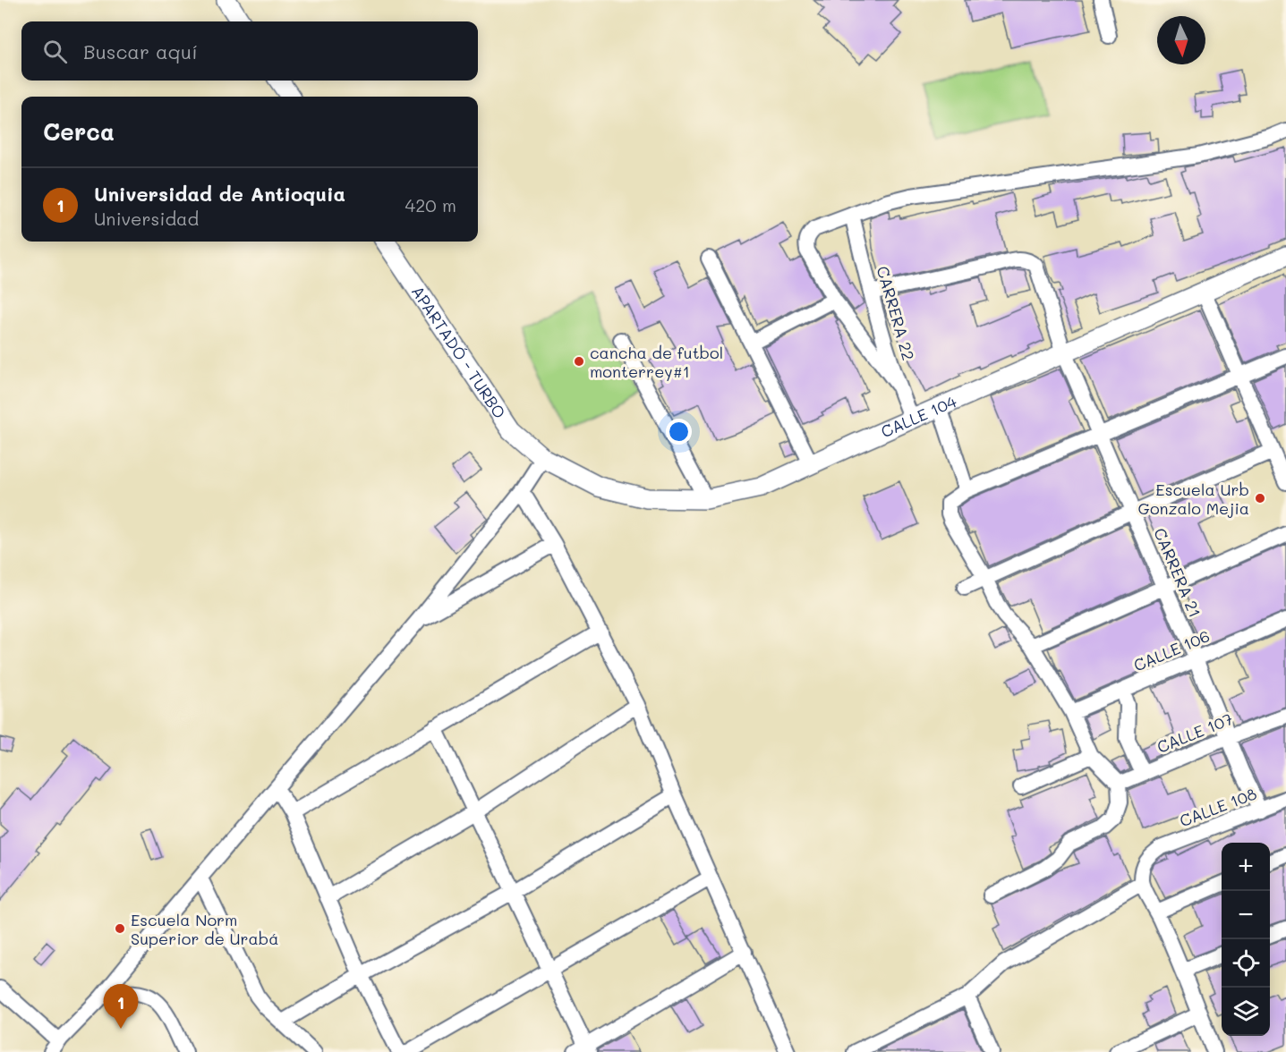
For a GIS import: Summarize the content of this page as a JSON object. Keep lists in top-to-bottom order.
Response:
{
  "streets": {
    "main road": ["APARTADÓ - TURBO", "CALLE 104"],
    "street": [
      "CARRERA 22",
      "CARRERA 21",
      "CALLE 106",
      "CALLE 107",
      "CALLE 108"
    ]
  },
  "crossings": [
    ["CARRERA 22", "CALLE 104"],
    ["CARRERA 22", "CARRERA 21"],
    ["APARTADÓ - TURBO", "CALLE 104"],
    ["CALLE 104", "CARRERA 21"],
    ["CARRERA 21", "CALLE 106"],
    ["CARRERA 21", "CALLE 107"],
    ["CARRERA 21", "CALLE 108"]
  ],
  "places": ["cancha de futbol monterrey#1", "Escuela Urb Gonzalo Mejia", "Escuela Norm Superior de Urabá"],
  "north": "bottom",
  "page": {
    "search": "Buscar aquí",
    "heading": "Cerca",
    "list": [
      {
        "mark": "1",
        "name": "Universidad de Antioquia",
        "note": "Universidad",
        "value": "420 m"
      }
    ],
    "map_buttons": ["+", "−"],
    "pins": "1"
  }
}
